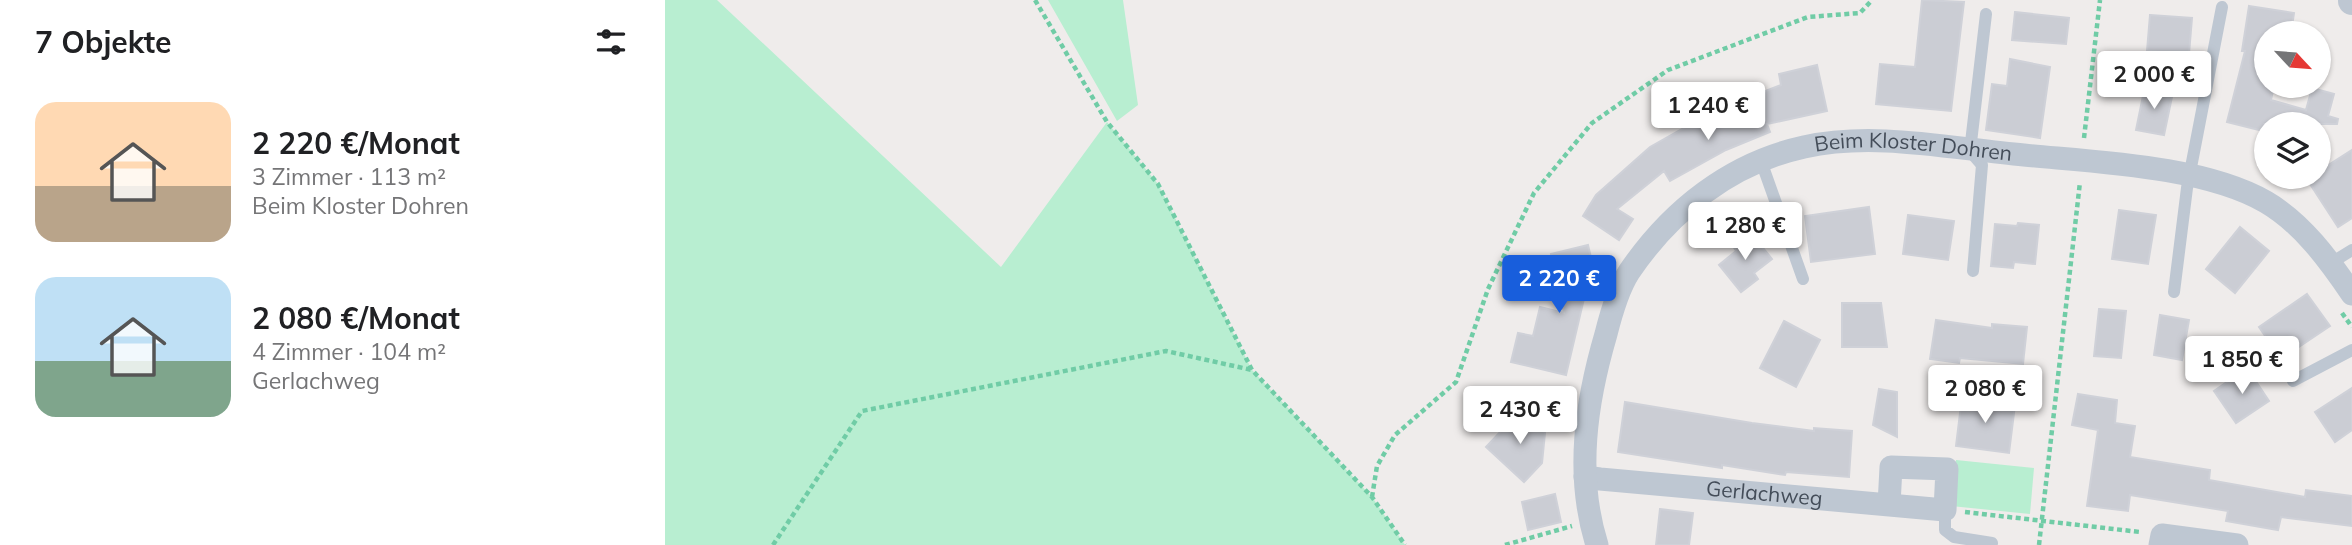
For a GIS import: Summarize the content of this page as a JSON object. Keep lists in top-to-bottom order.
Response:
{
  "streets": {
    "street": ["Beim Kloster Dohren", "Gerlachweg"]
  },
  "crossings": [
    ["Beim Kloster Dohren", "Gerlachweg"]
  ],
  "north": "bottom right",
  "page": {
    "heading": "7 Objekte",
    "price": [
      "2 000 €",
      "1 240 €",
      "1 280 €",
      "2 220 €",
      "1 850 €",
      "2 080 €",
      "2 430 €"
    ],
    "list": [
      {
        "name": "2 220 €/Monat",
        "note": "3 Zimmer · 113 m² · Beim Kloster Dohren"
      },
      {
        "name": "2 080 €/Monat",
        "note": "4 Zimmer · 104 m² · Gerlachweg"
      }
    ]
  }
}
